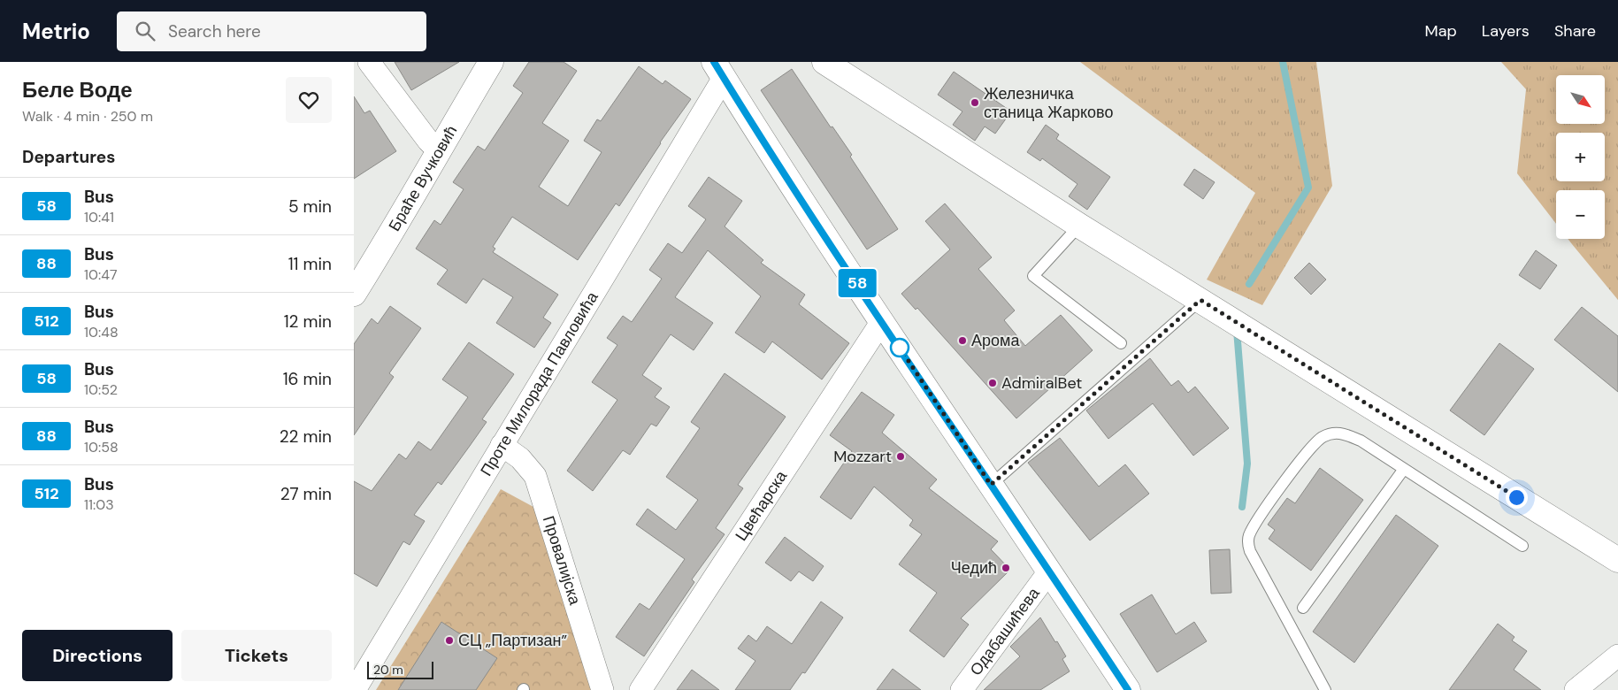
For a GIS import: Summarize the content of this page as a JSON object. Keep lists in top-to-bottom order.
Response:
{
  "streets": {
    "street": [
      "Браће Вучковић",
      "Проте Милорада Павловића",
      "Цвећарска",
      "Провалијска",
      "Одабашићева"
    ]
  },
  "crossings": [
    ["Проте Милорада Павловића", "Провалијска"]
  ],
  "places": [
    "Железничка станица Жарково",
    "Арома",
    "AdmiralBet",
    "Mozzart",
    "Чедић",
    "СЦ „Партизан”"
  ],
  "lines": ["bus line 58"],
  "scale_bar": "20 m",
  "north": "bottom right",
  "page": {
    "header": "Metrio",
    "search": "Search here",
    "nav": ["Map", "Layers", "Share"],
    "heading": [
      ["Беле Воде", "Walk · 4 min · 250 m"],
      "Departures"
    ],
    "on_map": "58",
    "map_buttons": ["+", "−"],
    "list": [
      {
        "mark": "58",
        "name": "Bus",
        "note": "10:41",
        "value": "5 min"
      },
      {
        "mark": "88",
        "name": "Bus",
        "note": "10:47",
        "value": "11 min"
      },
      {
        "mark": "512",
        "name": "Bus",
        "note": "10:48",
        "value": "12 min"
      },
      {
        "mark": "58",
        "name": "Bus",
        "note": "10:52",
        "value": "16 min"
      },
      {
        "mark": "88",
        "name": "Bus",
        "note": "10:58",
        "value": "22 min"
      },
      {
        "mark": "512",
        "name": "Bus",
        "note": "11:03",
        "value": "27 min"
      }
    ],
    "buttons": ["Directions", "Tickets"],
    "scale": "20 m"
  }
}
